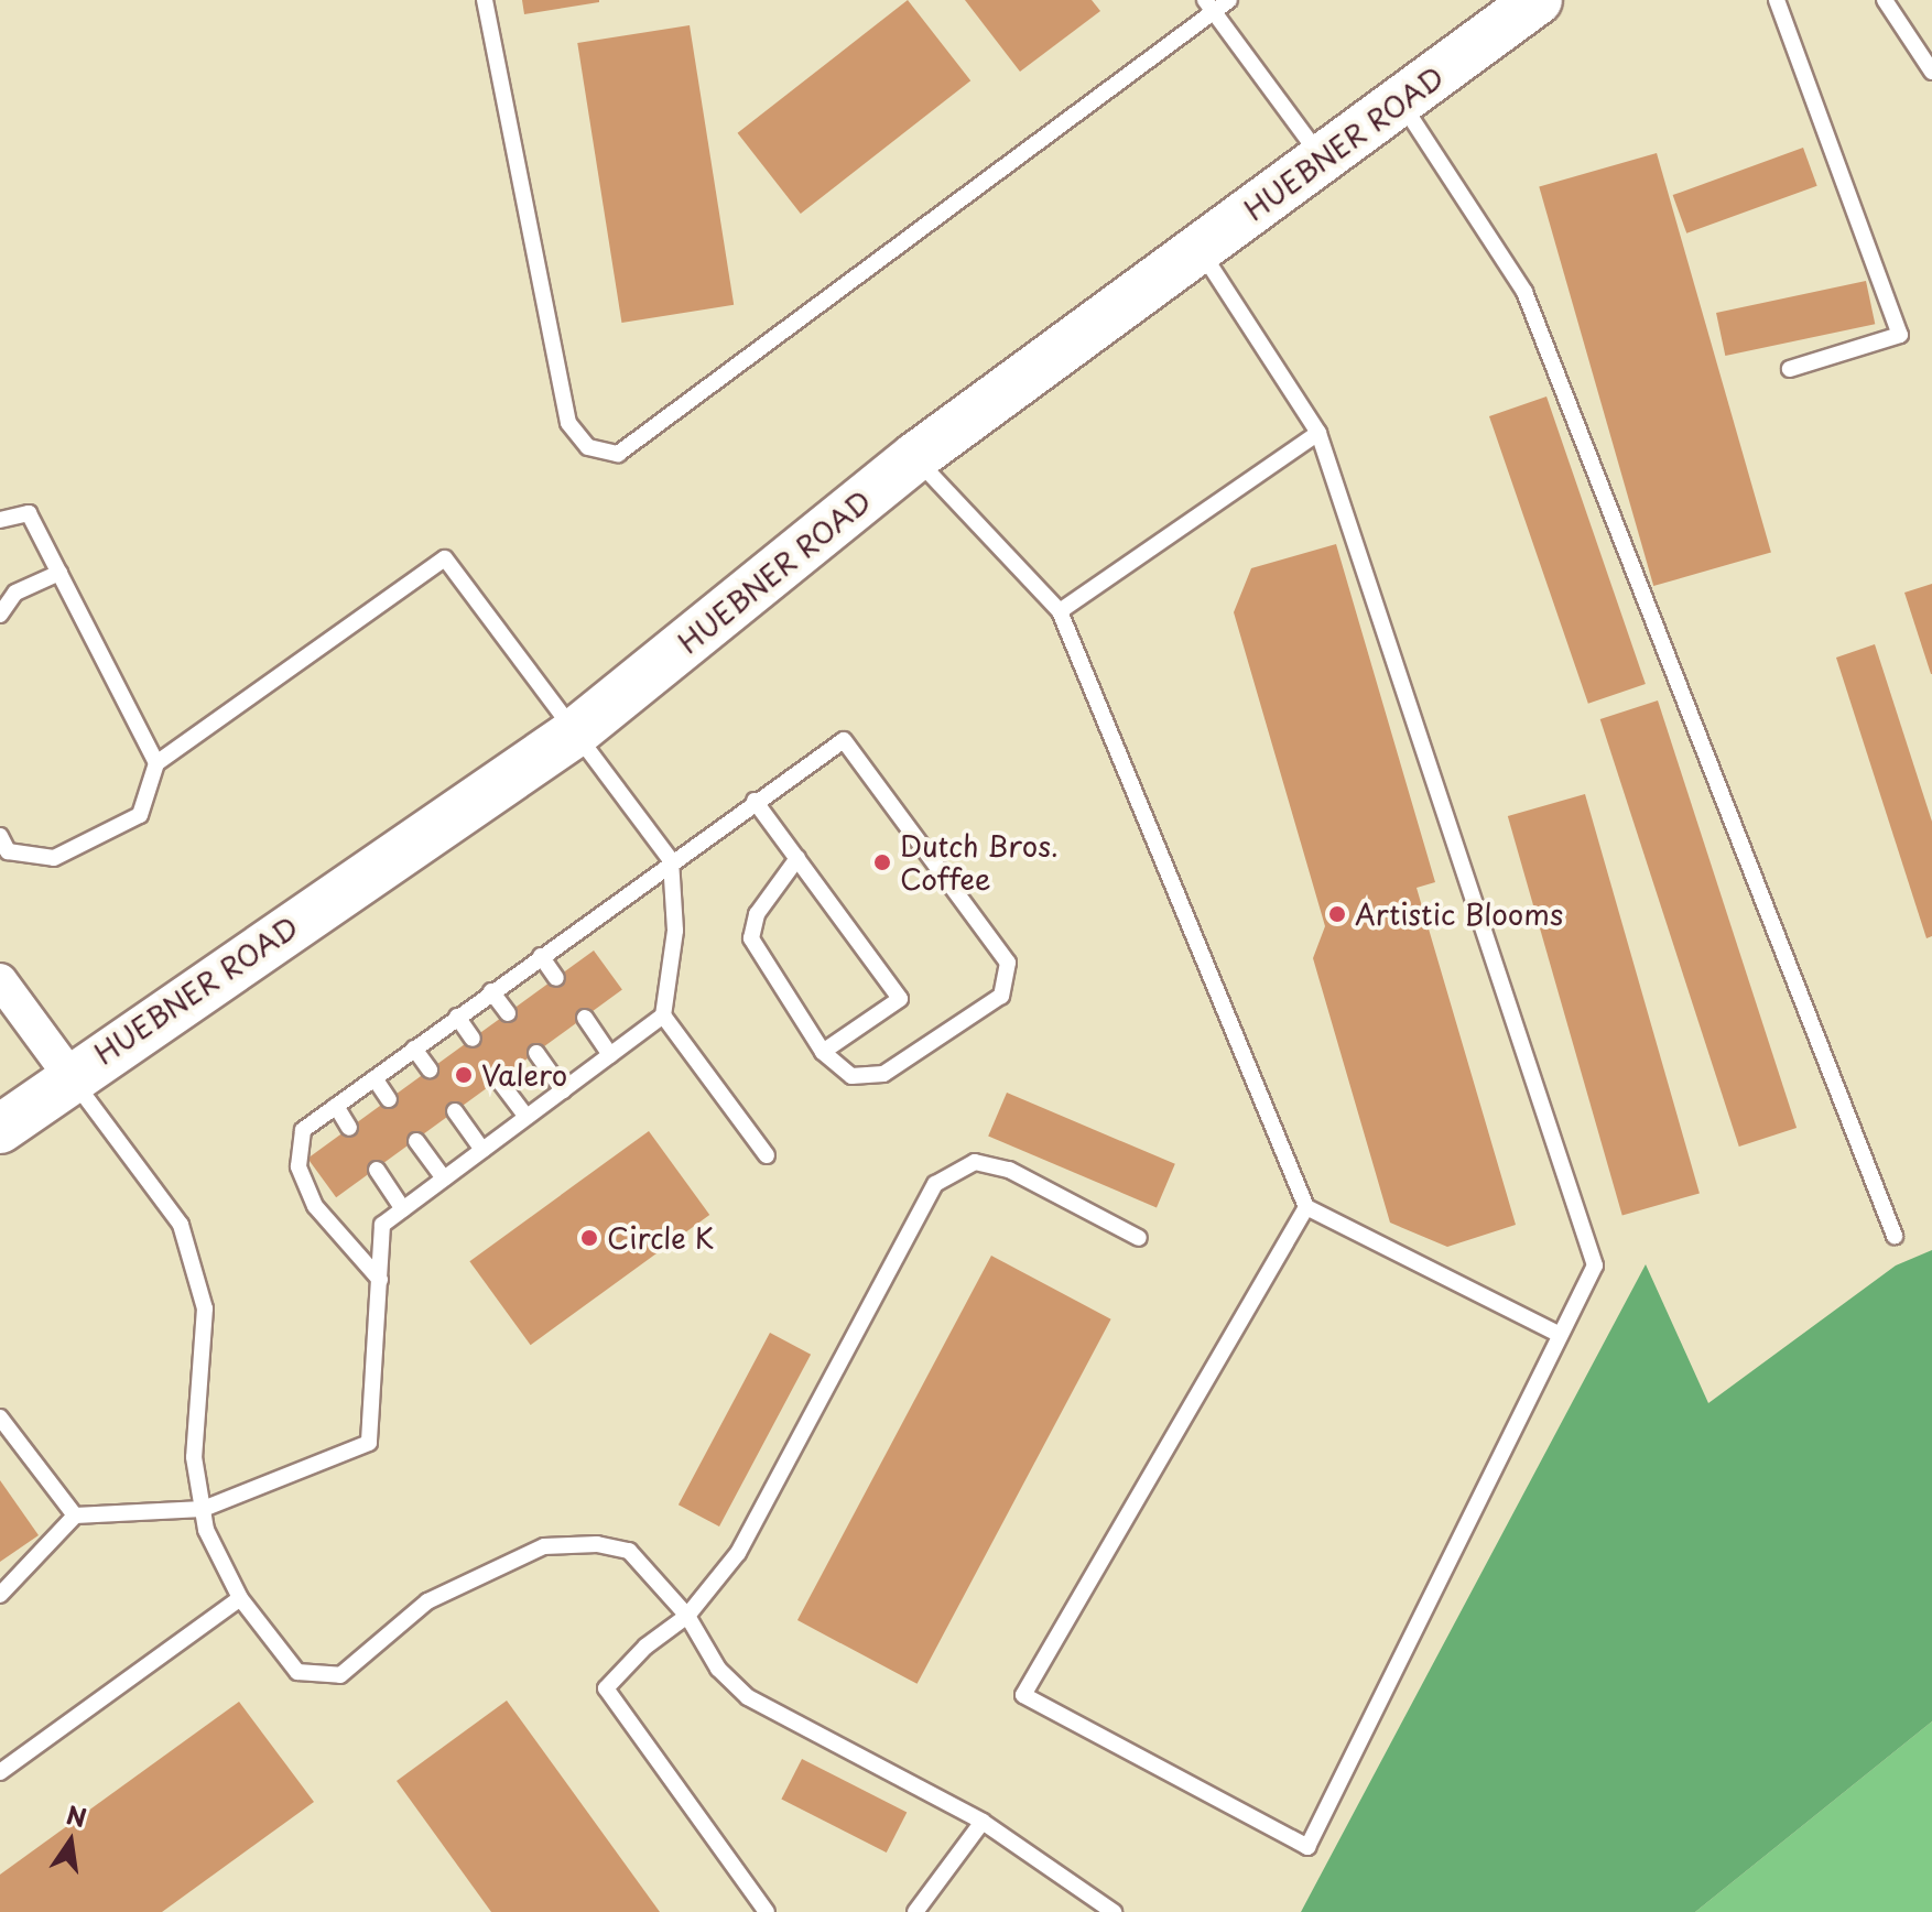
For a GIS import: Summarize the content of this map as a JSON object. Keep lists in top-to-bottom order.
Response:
{
  "streets": {
    "main road": ["HUEBNER ROAD"]
  },
  "places": [
    "Dutch Bros. Coffee",
    "Artistic Blooms",
    "Valero",
    "Circle K"
  ],
  "north": "top"
}
